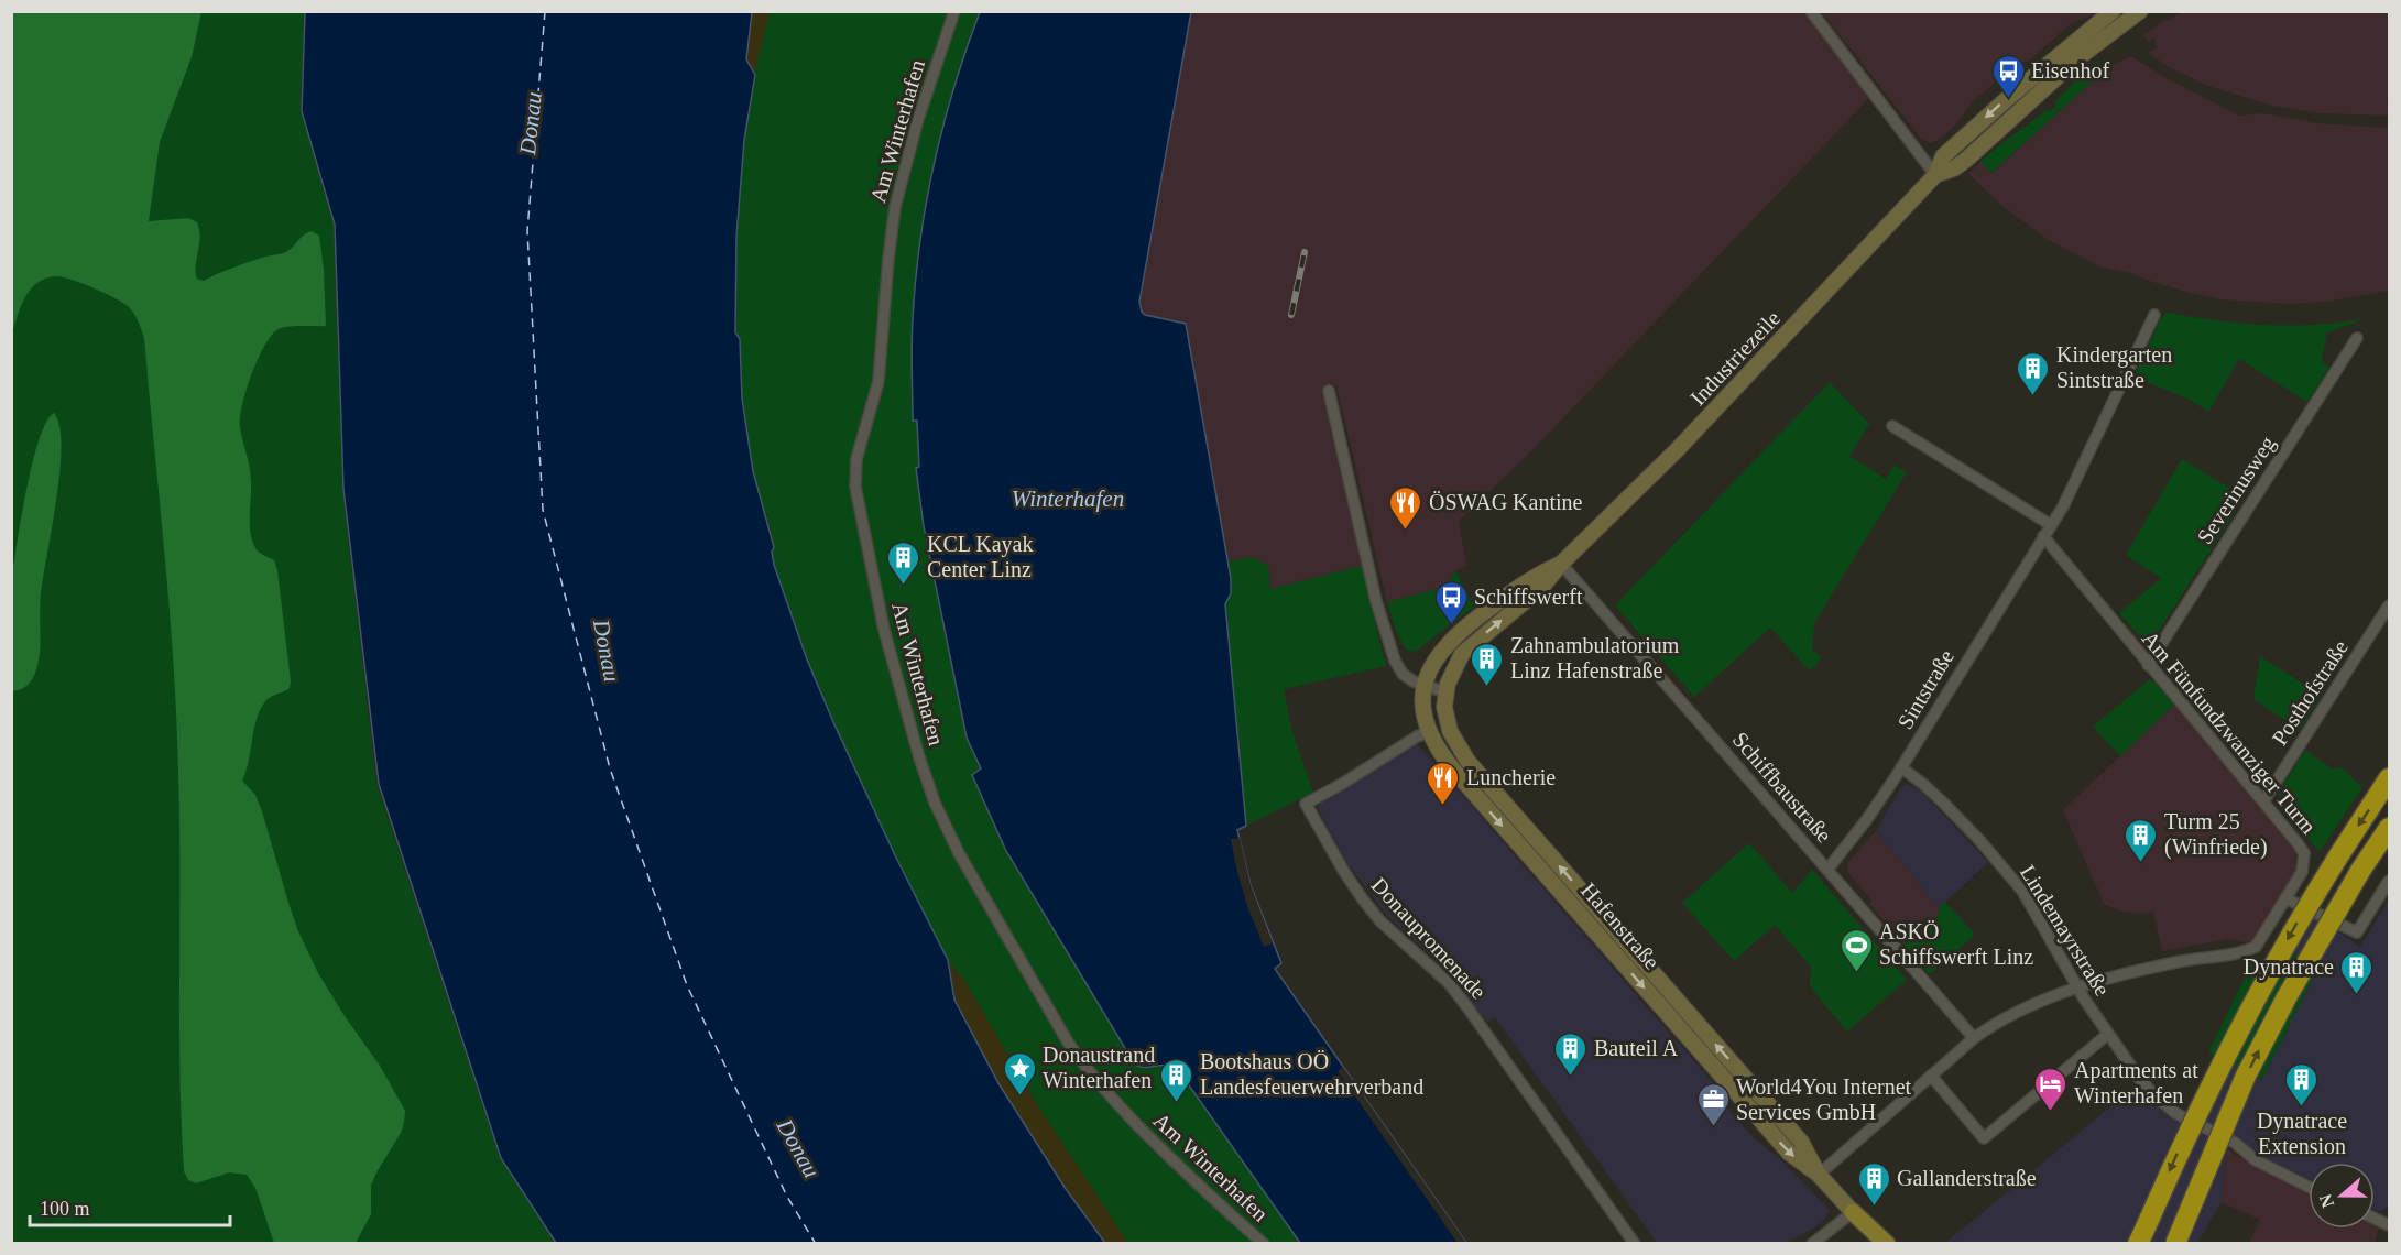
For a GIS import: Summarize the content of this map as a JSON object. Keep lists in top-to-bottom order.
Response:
{
  "streets": {
    "main road": ["Industriezeile", "Hafenstraße"],
    "street": [
      "Am Winterhafen",
      "Severinusweg",
      "Sintstraße",
      "Posthofstraße",
      "Am Fünfundzwanziger Turm",
      "Schiffbaustraße",
      "Lindemayrstraße",
      "Donaupromenade"
    ]
  },
  "crossings": [
    ["Industriezeile", "Schiffbaustraße"],
    ["Industriezeile", "Hafenstraße"],
    ["Severinusweg", "Am Fünfundzwanziger Turm"],
    ["Sintstraße", "Am Fünfundzwanziger Turm"],
    ["Sintstraße", "Schiffbaustraße"],
    ["Sintstraße", "Lindemayrstraße"],
    ["Posthofstraße", "Am Fünfundzwanziger Turm"],
    ["Schiffbaustraße", "Hafenstraße"],
    ["Hafenstraße", "Donaupromenade"]
  ],
  "water": ["Donau", "Winterhafen"],
  "places": {
    "bus stop": ["Eisenhof", "Schiffswerft"],
    "building": [
      "Kindergarten Sintstraße",
      "KCL Kayak Center Linz",
      "Zahnambulatorium Linz Hafenstraße",
      "Turm 25 (Winfriede)",
      "Dynatrace",
      "Bauteil A",
      "Bootshaus OÖ Landesfeuerwehrverband",
      "Dynatrace Extension",
      "Gallanderstraße"
    ],
    "restaurant": ["ÖSWAG Kantine", "Luncherie"],
    "sports": ["ASKÖ Schiffswerft Linz"],
    "place": ["Donaustrand Winterhafen"],
    "hotel": ["Apartments at Winterhafen"],
    "office": ["World4You Internet Services GmbH"]
  },
  "scale_bar": "100 m",
  "north": "left"
}
